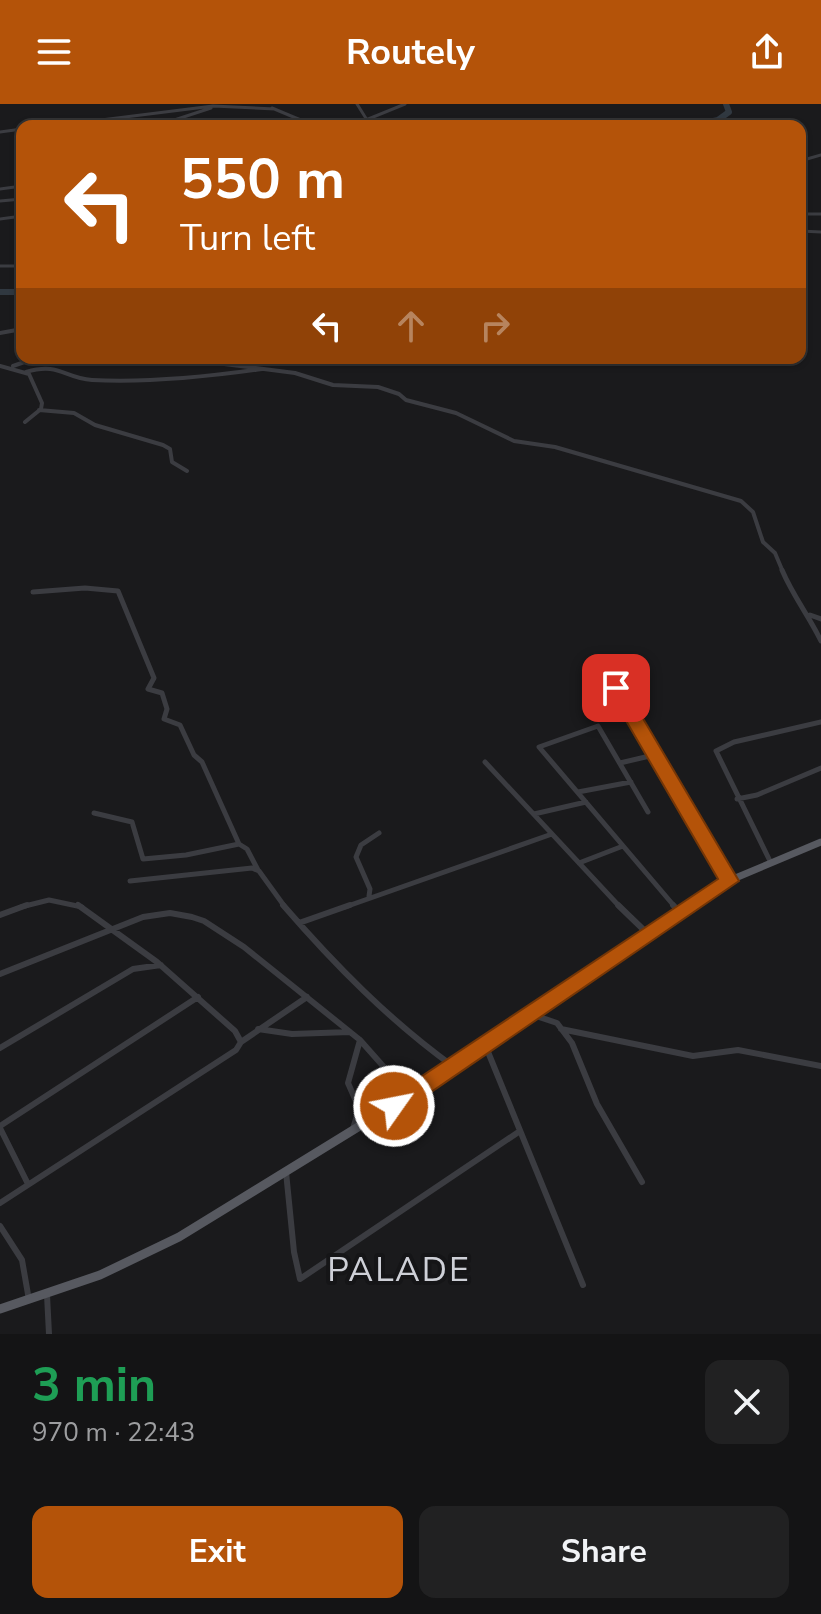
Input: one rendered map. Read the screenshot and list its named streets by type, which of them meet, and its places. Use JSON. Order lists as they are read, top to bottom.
{
  "districts": ["PALADE"],
  "page": {
    "header": "Routely",
    "turn": ["550 m", "Turn left"],
    "heading": ["3 min", "970 m · 22:43"],
    "buttons": ["Exit", "Share"]
  }
}
